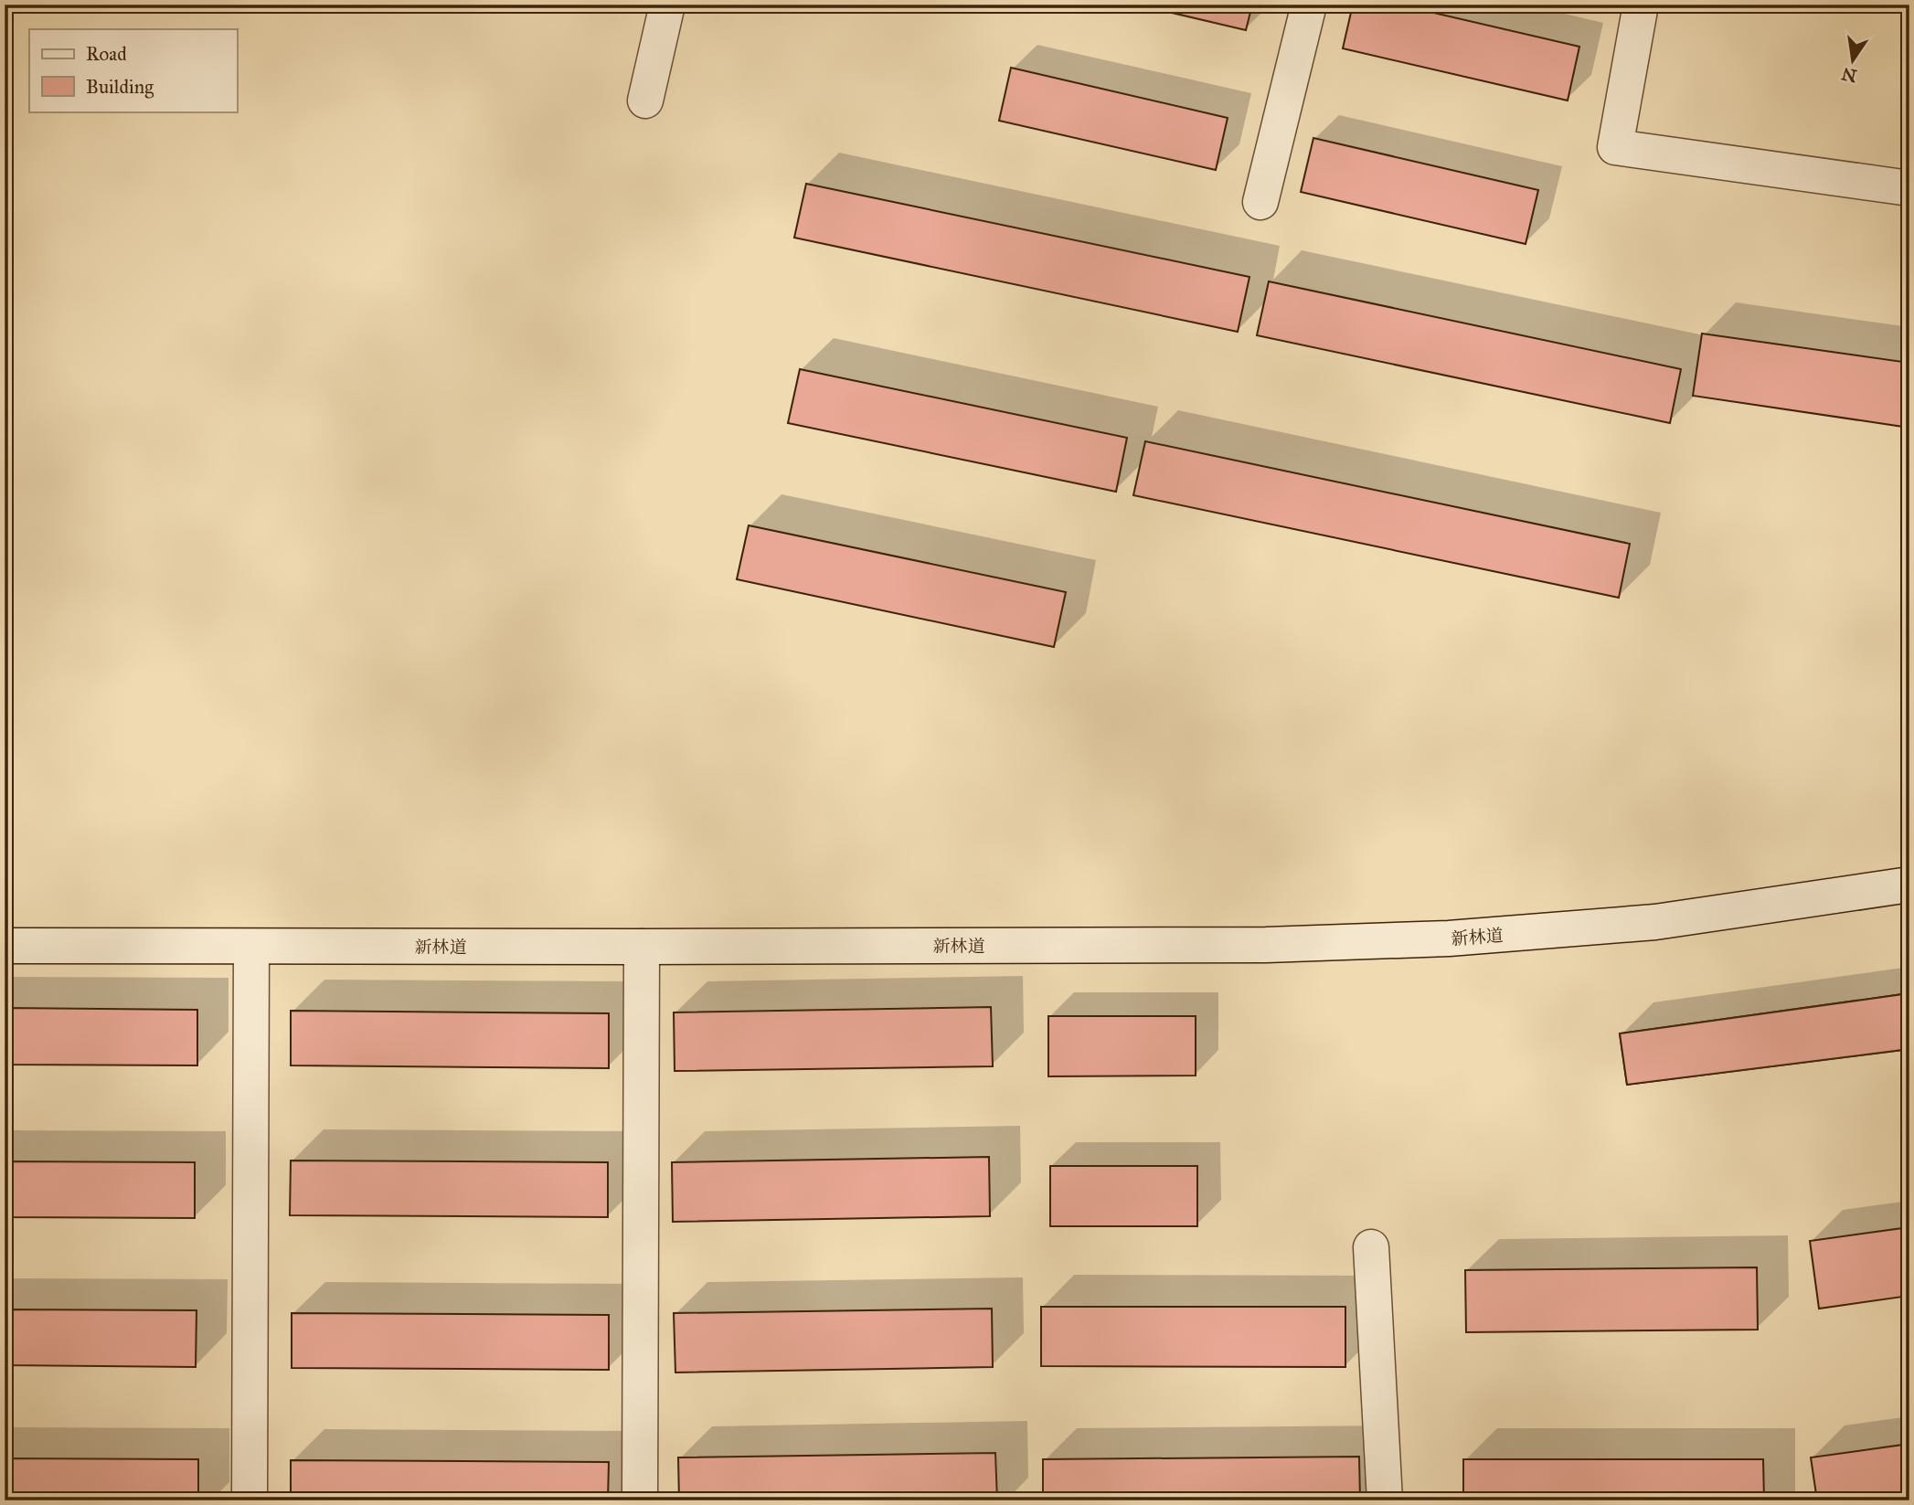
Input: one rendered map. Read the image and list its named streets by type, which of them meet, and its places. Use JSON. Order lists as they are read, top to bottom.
{
  "streets": {
    "street": ["新林道"]
  },
  "legend": ["Road", "Building"],
  "north": "bottom"
}
